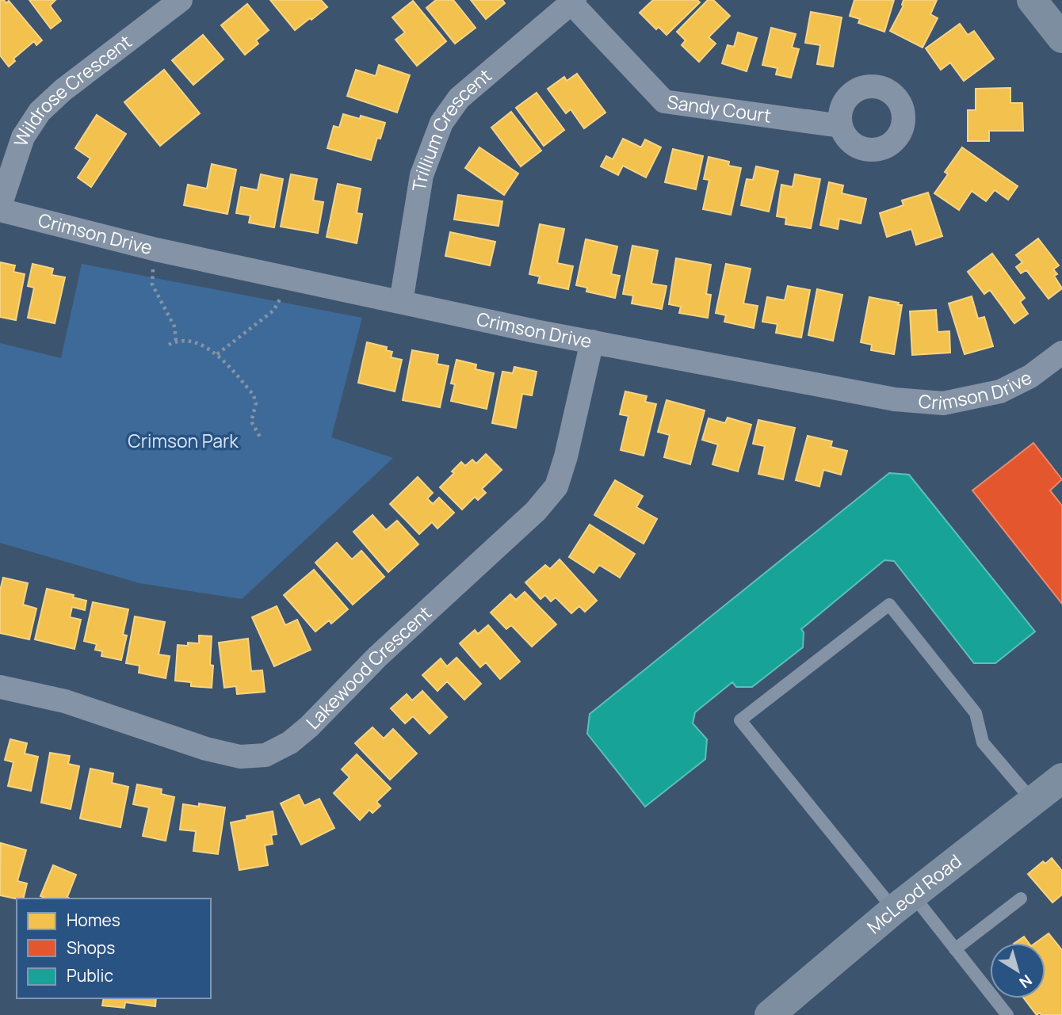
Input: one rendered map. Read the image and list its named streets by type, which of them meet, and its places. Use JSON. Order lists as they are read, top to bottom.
{
  "streets": {
    "main road": ["McLeod Road"],
    "street": [
      "Wildrose Crescent",
      "Sandy Court",
      "Trillium Crescent",
      "Crimson Drive",
      "Lakewood Crescent"
    ]
  },
  "crossings": [
    ["Sandy Court", "Trillium Crescent"],
    ["Trillium Crescent", "Crimson Drive"],
    ["Crimson Drive", "Lakewood Crescent"]
  ],
  "parks": ["Crimson Park"],
  "legend": ["Homes", "Shops", "Public"],
  "north": "bottom right"
}
